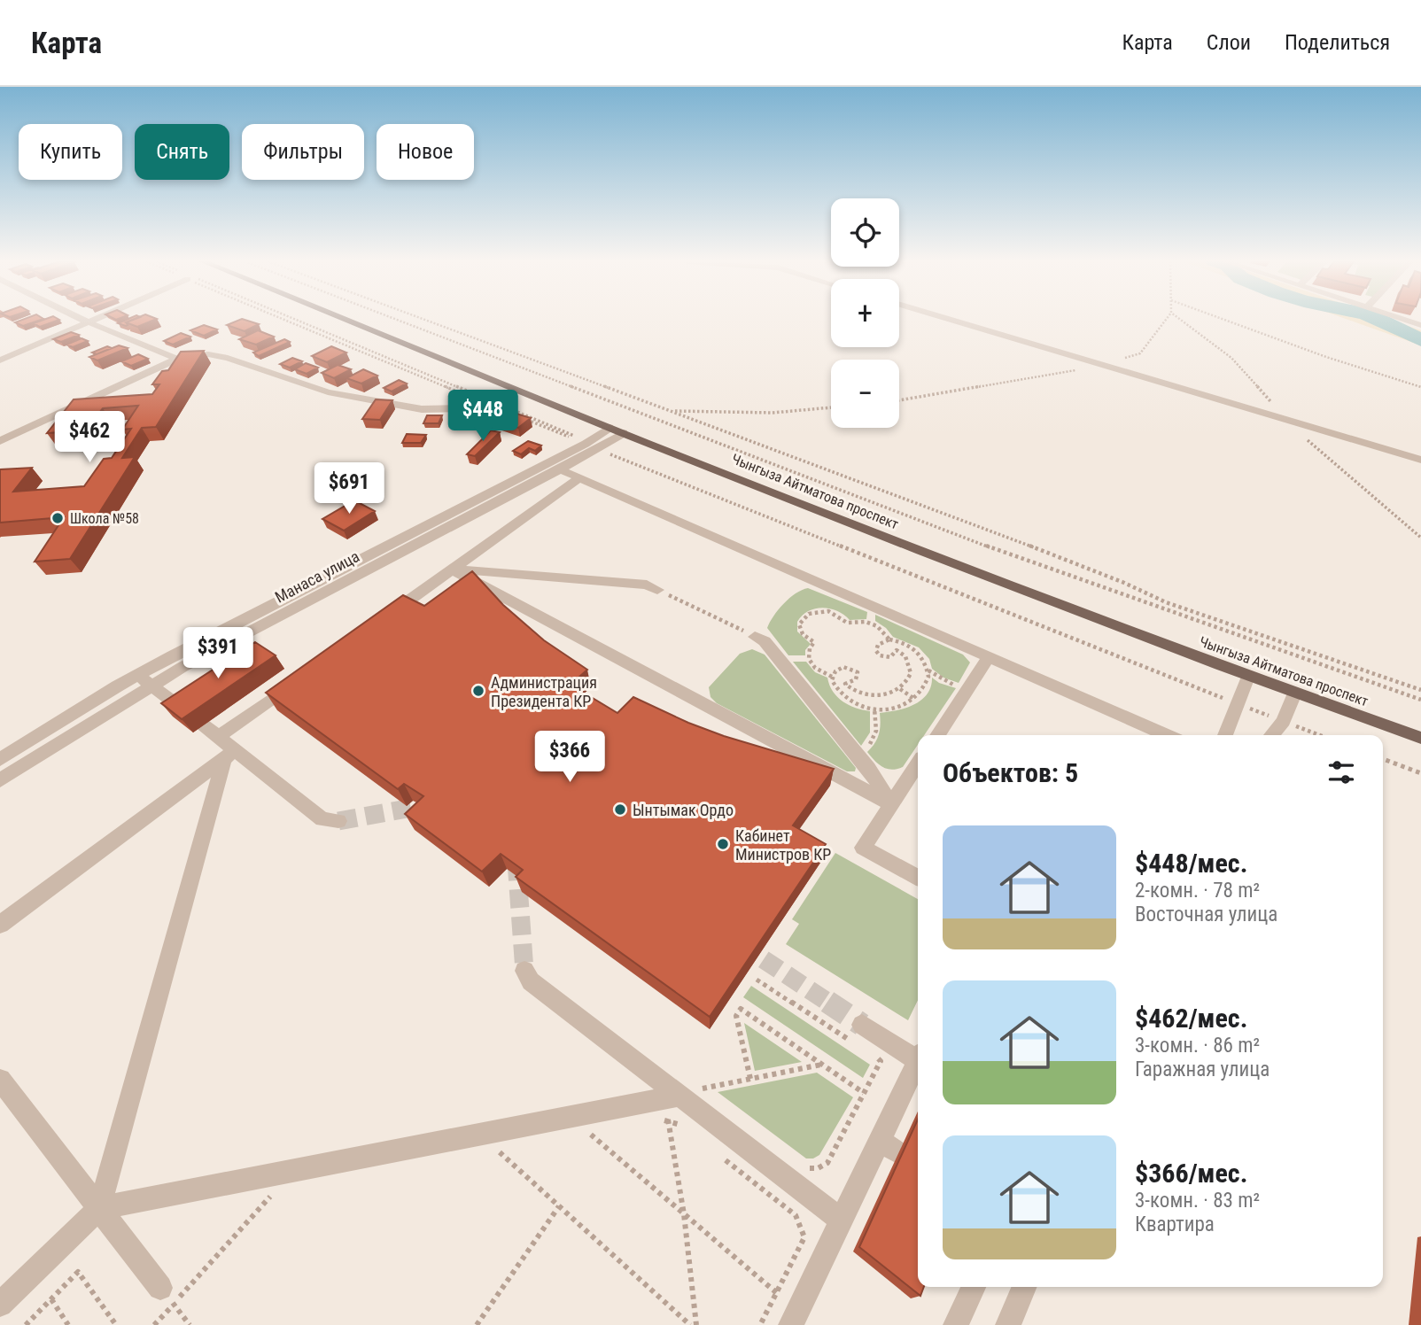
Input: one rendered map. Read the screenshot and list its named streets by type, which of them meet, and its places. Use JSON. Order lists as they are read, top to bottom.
{
  "streets": {
    "main road": ["Чынгыза Айтматова проспект"],
    "street": ["Манаса улица"]
  },
  "crossings": [
    ["Чынгыза Айтматова проспект", "Манаса улица"]
  ],
  "places": [
    "Школа №58",
    "Администрация Президента КР",
    "Ынтымак Ордо",
    "Кабинет Министров КР"
  ],
  "page": {
    "header": "Карта",
    "nav": ["Карта", "Слои", "Поделиться"],
    "chip": [
      "Купить",
      "Снять",
      "Фильтры",
      "Новое"
    ],
    "map_buttons": ["+", "−"],
    "price": [
      "$448",
      "$462",
      "$691",
      "$391",
      "$366"
    ],
    "heading": "Объектов: 5",
    "list": [
      {
        "name": "$448/мес.",
        "note": "2-комн. · 78 m² · Восточная улица"
      },
      {
        "name": "$462/мес.",
        "note": "3-комн. · 86 m² · Гаражная улица"
      },
      {
        "name": "$366/мес.",
        "note": "3-комн. · 83 m² · Квартира"
      }
    ]
  }
}
